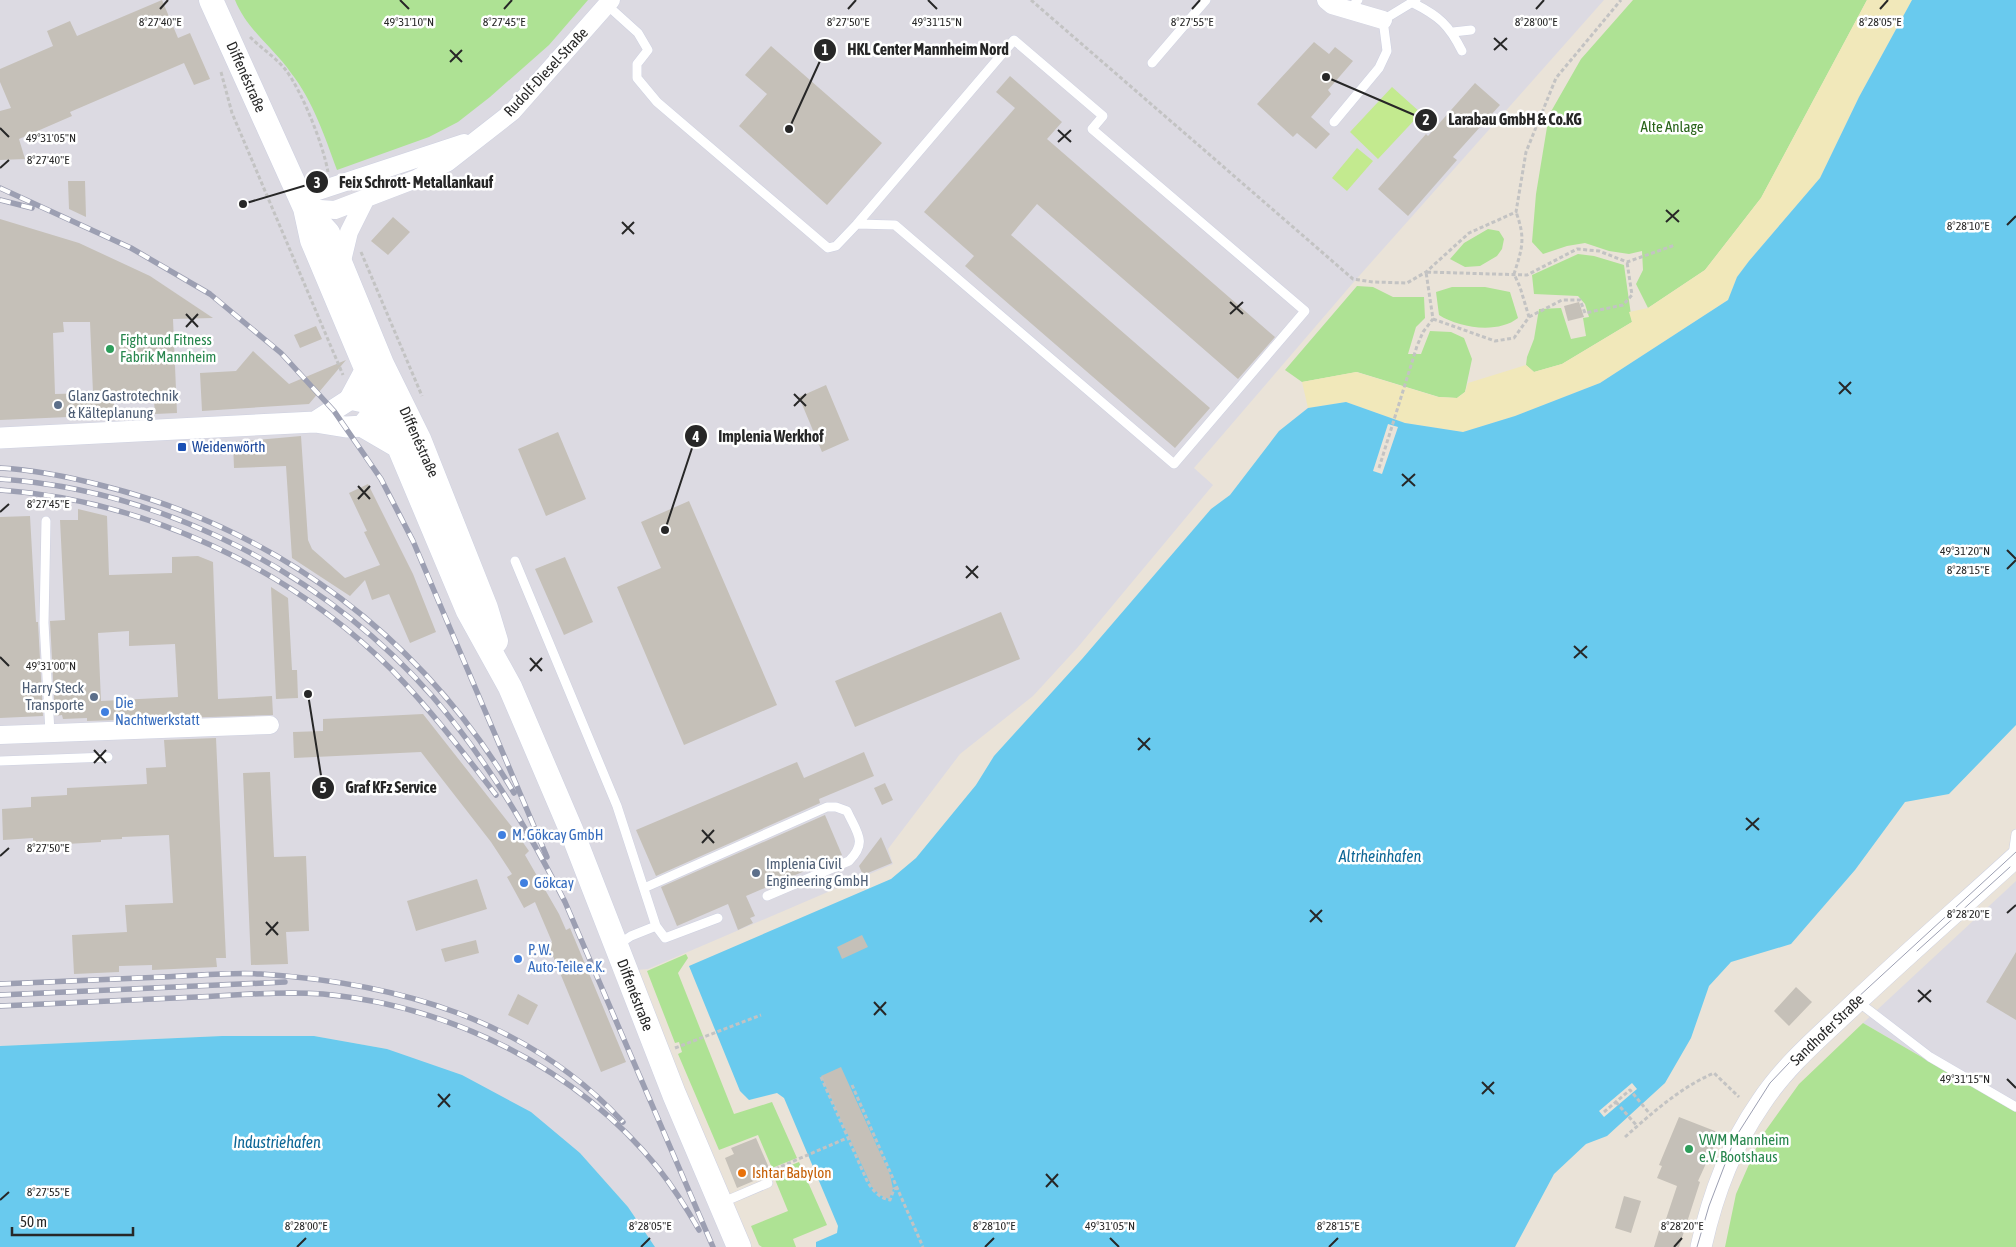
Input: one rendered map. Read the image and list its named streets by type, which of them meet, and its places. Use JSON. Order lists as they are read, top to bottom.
{
  "streets": {
    "main road": ["Diffenéstraße"],
    "street": ["Rudolf-Diesel-Straße", "Sandhofer Straße"]
  },
  "crossings": [
    ["Rudolf-Diesel-Straße", "Diffenéstraße"]
  ],
  "water": ["Altrheinhafen", "Industriehafen"],
  "parks": ["Alte Anlage"],
  "places": {
    "other": [
      "Larabau GmbH & Co.KG",
      "HKL Center Mannheim Nord",
      "Feix Schrott- Metallankauf",
      "Fight und Fitness Fabrik Mannheim",
      "Glanz Gastrotechnik & Kälteplanung",
      "Implenia Werkhof",
      "Graf KFz Service",
      "Harry Steck Transporte",
      "Die Nachtwerkstatt",
      "M. Gökcay GmbH",
      "Implenia Civil Engineering GmbH",
      "Gökcay",
      "P. W. Auto-Teile e.K.",
      "VWM Mannheim e.V. Bootshaus",
      "Ishtar Babylon"
    ],
    "transit": ["Weidenwörth"]
  },
  "scale_bar": "50 m",
  "coordinates": [
    "8°27'40\"E",
    "49°31'10\"N",
    "8°27'45\"E",
    "8°27'50\"E",
    "49°31'15\"N",
    "8°27'55\"E",
    "8°28'00\"E",
    "8°28'05\"E",
    "49°31'05\"N",
    "8°28'10\"E",
    "49°31'20\"N",
    "8°28'15\"E",
    "49°31'00\"N",
    "8°28'20\"E"
  ]
}
